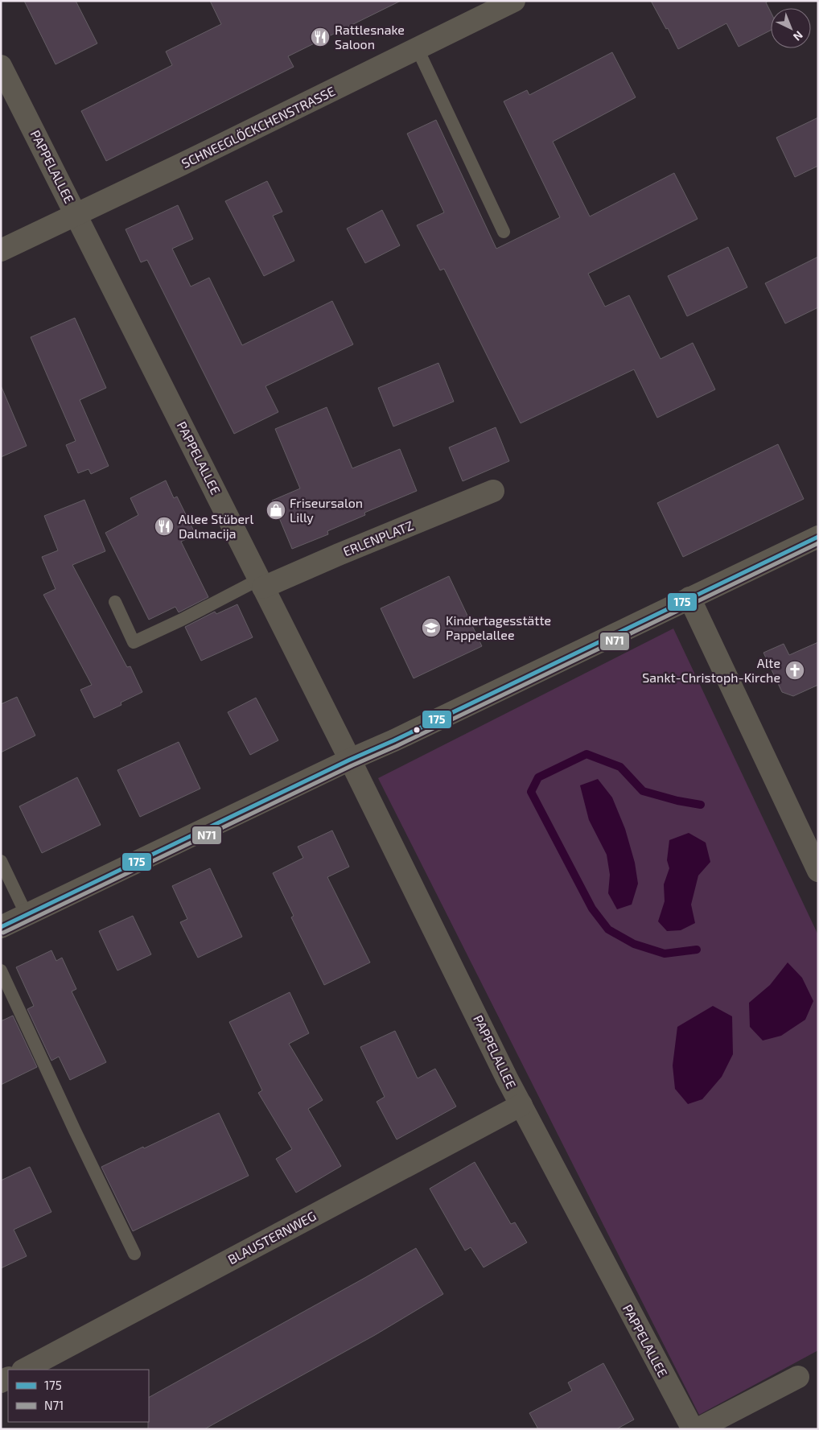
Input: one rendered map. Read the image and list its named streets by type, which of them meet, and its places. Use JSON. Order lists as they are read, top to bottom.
{
  "streets": {
    "street": [
      "SCHNEEGLÖCKCHENSTRASSE",
      "PAPPELALLEE",
      "ERLENPLATZ",
      "BLAUSTERNWEG"
    ]
  },
  "crossings": [
    ["SCHNEEGLÖCKCHENSTRASSE", "PAPPELALLEE"],
    ["PAPPELALLEE", "ERLENPLATZ"],
    ["PAPPELALLEE", "BLAUSTERNWEG"]
  ],
  "places": {
    "restaurant": ["Rattlesnake Saloon", "Allee Stüberl Dalmacija"],
    "shop": ["Friseursalon Lilly"],
    "school or university": ["Kindertagesstätte Pappelallee"],
    "church": ["Alte Sankt-Christoph-Kirche"]
  },
  "lines": ["transit line 175", "transit line N71"],
  "legend": ["175", "N71"],
  "north": "bottom right"
}
